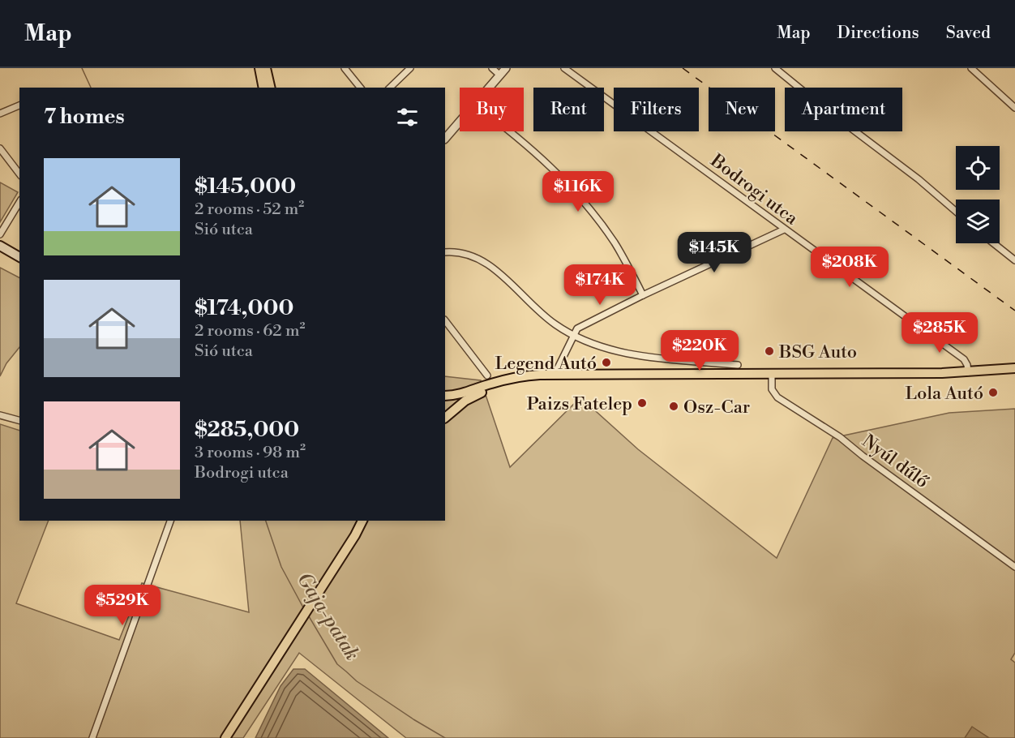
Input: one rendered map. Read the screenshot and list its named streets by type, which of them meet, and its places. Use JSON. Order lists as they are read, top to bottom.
{
  "streets": {
    "street": ["Bodrogi utca", "Nyúl dűlő"]
  },
  "water": ["Gaja-patak"],
  "places": [
    "BSG Auto",
    "Legend Autó",
    "Lola Autó",
    "Paizs Fatelep",
    "Osz-Car"
  ],
  "page": {
    "header": "Map",
    "nav": ["Map", "Directions", "Saved"],
    "chip": [
      "Buy",
      "Rent",
      "Filters",
      "New",
      "Apartment"
    ],
    "heading": "7 homes",
    "list": [
      {
        "name": "$145,000",
        "note": "2 rooms · 52 m² · Sió utca"
      },
      {
        "name": "$174,000",
        "note": "2 rooms · 62 m² · Sió utca"
      },
      {
        "name": "$285,000",
        "note": "3 rooms · 98 m² · Bodrogi utca"
      }
    ],
    "price": [
      "$116K",
      "$145K",
      "$208K",
      "$174K",
      "$285K",
      "$220K",
      "$529K"
    ]
  }
}
